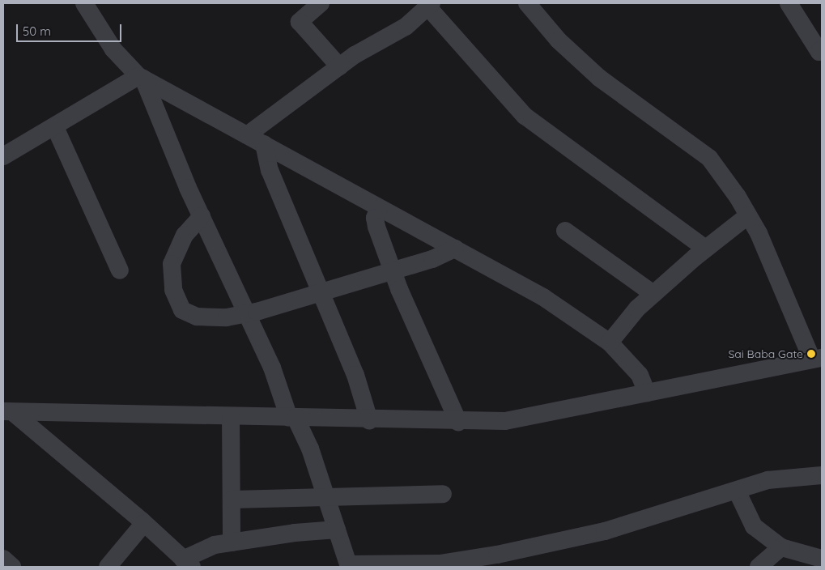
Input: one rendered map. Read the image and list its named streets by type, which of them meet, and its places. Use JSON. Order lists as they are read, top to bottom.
{
  "places": ["Sai Baba Gate"],
  "scale_bar": "50 m"
}
